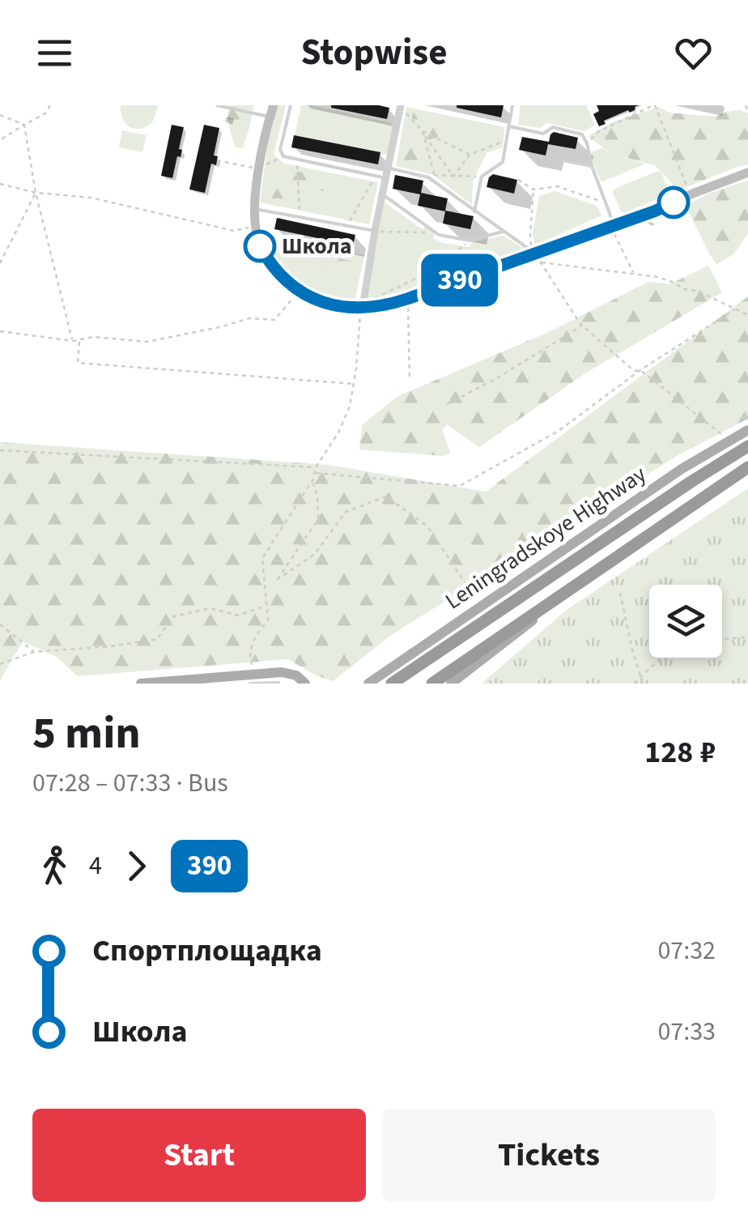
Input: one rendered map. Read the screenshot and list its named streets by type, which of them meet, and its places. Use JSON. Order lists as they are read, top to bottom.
{
  "streets": {
    "highway": ["Leningradskoye Highway"]
  },
  "places": ["Школа"],
  "lines": ["bus line 390"],
  "page": {
    "header": "Stopwise",
    "on_map": "390",
    "heading": ["5 min", "07:28 – 07:33 · Bus", "128 ₽"],
    "legs": ["4", "390"],
    "list": [
      {
        "name": "Спортплощадка",
        "value": "07:32"
      },
      {
        "name": "Школа",
        "value": "07:33"
      }
    ],
    "buttons": ["Start", "Tickets"]
  }
}
